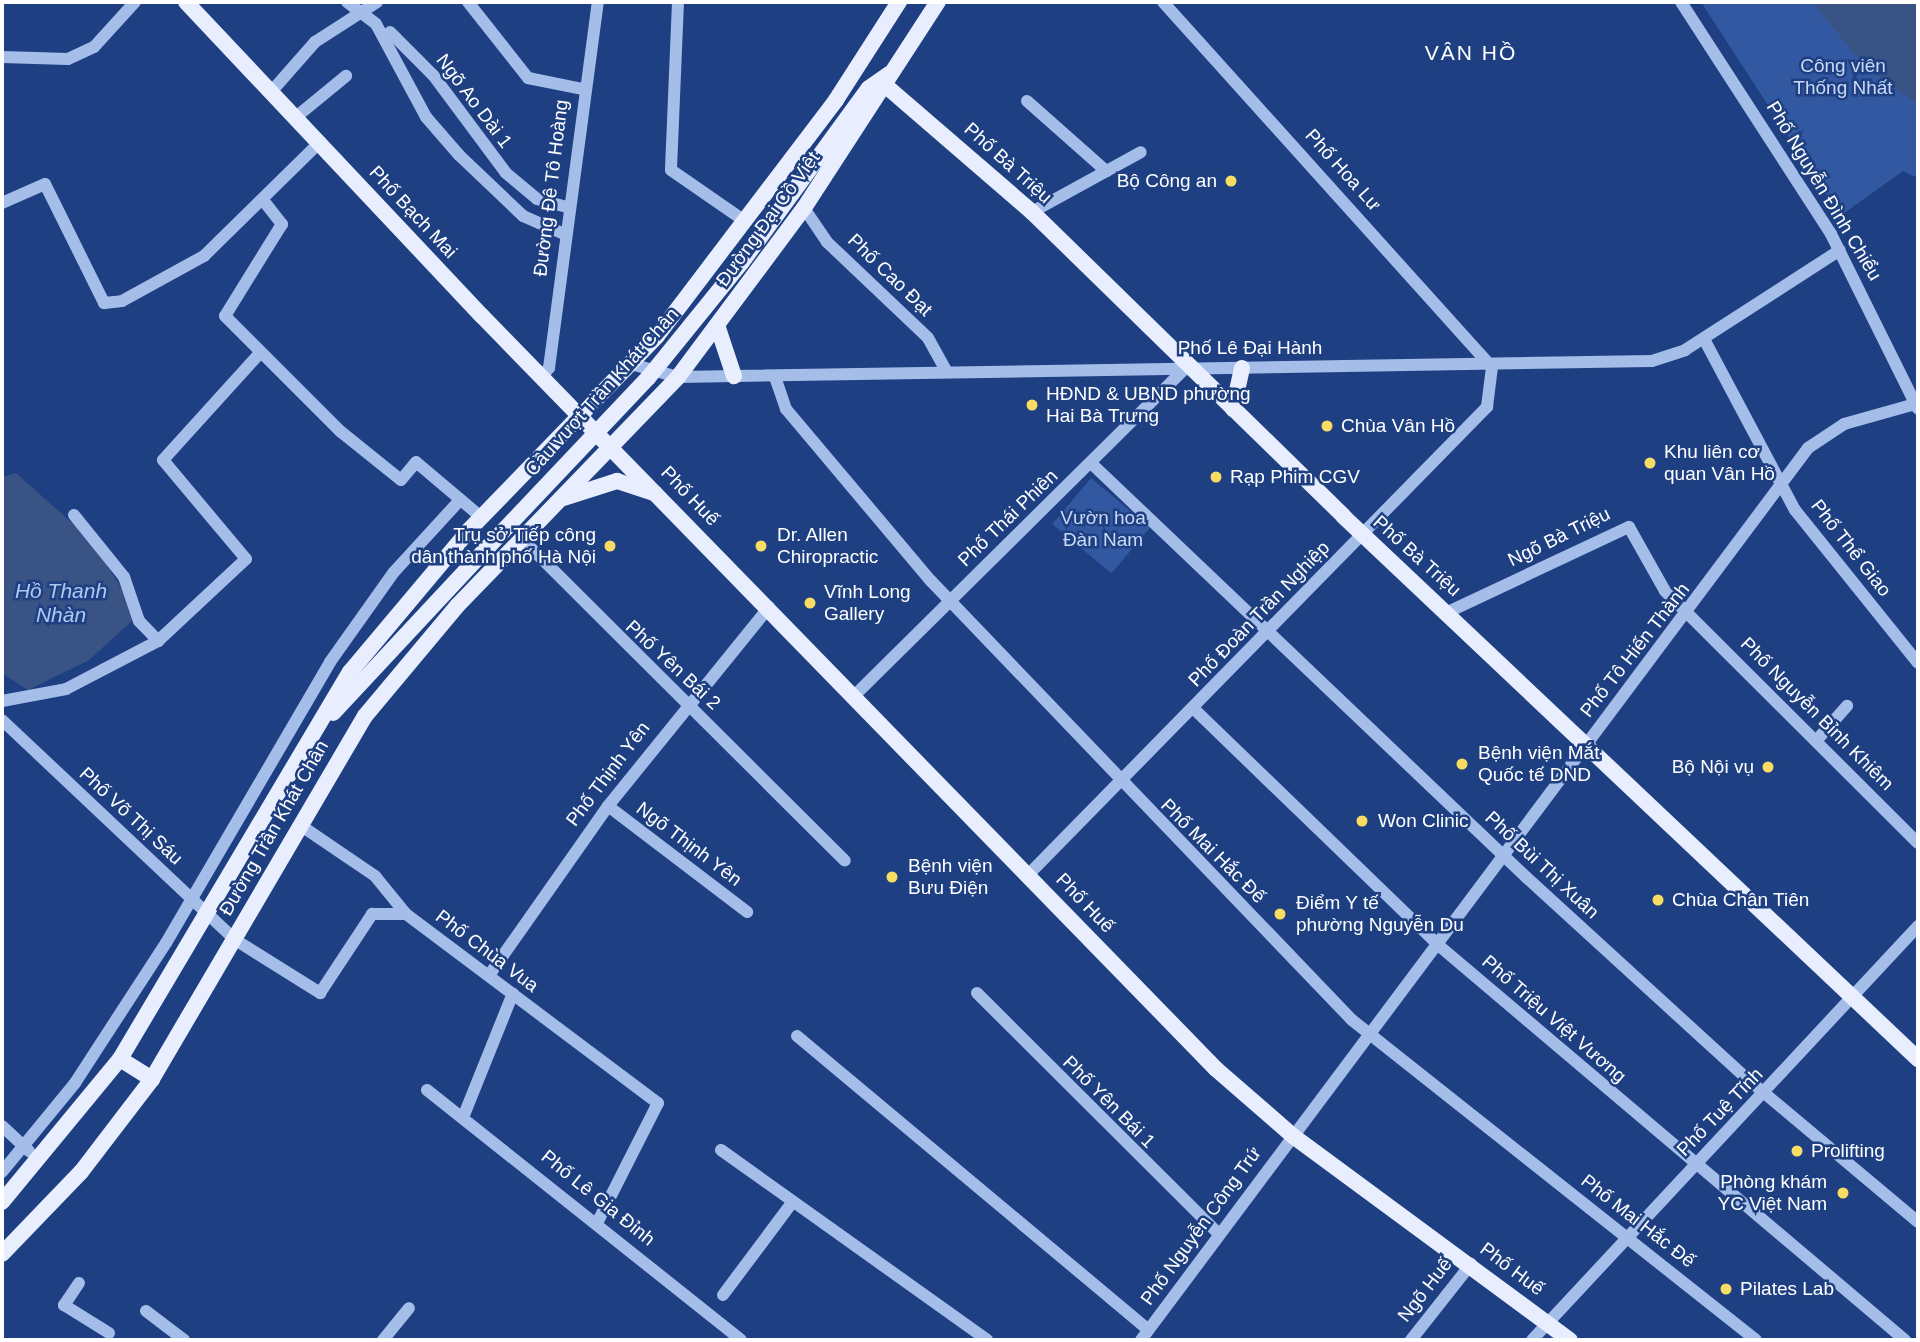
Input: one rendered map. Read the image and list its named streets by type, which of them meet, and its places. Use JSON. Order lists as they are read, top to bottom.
{
  "streets": {
    "main road": [
      "Phố Bà Triệu",
      "Phố Bạch Mai",
      "Đường Đại Cồ Việt",
      "Cầu vượt Trần Khát Chân",
      "Phố Huế",
      "Đường Trần Khát Chân"
    ],
    "street": [
      "Ngõ Ao Dài 1",
      "Phố Hoa Lư",
      "Đường Đê Tô Hoàng",
      "Phố Nguyễn Đình Chiểu",
      "Phố Cao Đạt",
      "Phố Lê Đại Hành",
      "Phố Thái Phiên",
      "Ngõ Bà Triệu",
      "Phố Thể Giao",
      "Phố Đoàn Trần Nghiệp",
      "Phố Tô Hiến Thành",
      "Phố Yên Bái 2",
      "Phố Nguyễn Bỉnh Khiêm",
      "Phố Thịnh Yên",
      "Phố Võ Thị Sáu",
      "Ngõ Thịnh Yên",
      "Phố Mai Hắc Đế",
      "Phố Bùi Thị Xuân",
      "Phố Chùa Vua",
      "Phố Triệu Việt Vương",
      "Phố Yên Bái 1",
      "Phố Tuệ Tĩnh",
      "Phố Lê Gia Đỉnh",
      "Phố Nguyễn Công Trứ",
      "Ngõ Huế"
    ]
  },
  "crossings": [
    ["Ngõ Ao Dài 1", "Đường Đê Tô Hoàng"],
    ["Phố Bà Triệu", "Đường Đại Cồ Việt"],
    ["Phố Bà Triệu", "Phố Lê Đại Hành"],
    ["Phố Bà Triệu", "Phố Thái Phiên"],
    ["Phố Bà Triệu", "Ngõ Bà Triệu"],
    ["Phố Bà Triệu", "Phố Đoàn Trần Nghiệp"],
    ["Phố Bà Triệu", "Phố Tô Hiến Thành"],
    ["Phố Bà Triệu", "Phố Tuệ Tĩnh"],
    ["Phố Hoa Lư", "Phố Lê Đại Hành"],
    ["Phố Hoa Lư", "Phố Đoàn Trần Nghiệp"],
    ["Đường Đê Tô Hoàng", "Phố Bạch Mai"],
    ["Phố Nguyễn Đình Chiểu", "Phố Lê Đại Hành"],
    ["Phố Nguyễn Đình Chiểu", "Phố Tô Hiến Thành"],
    ["Phố Bạch Mai", "Đường Đại Cồ Việt"],
    ["Phố Bạch Mai", "Phố Huế"],
    ["Phố Bạch Mai", "Đường Trần Khát Chân"],
    ["Đường Đại Cồ Việt", "Phố Cao Đạt"],
    ["Đường Đại Cồ Việt", "Phố Lê Đại Hành"],
    ["Đường Đại Cồ Việt", "Cầu vượt Trần Khát Chân"],
    ["Đường Đại Cồ Việt", "Phố Huế"],
    ["Đường Đại Cồ Việt", "Đường Trần Khát Chân"],
    ["Phố Cao Đạt", "Phố Lê Đại Hành"],
    ["Phố Lê Đại Hành", "Phố Thái Phiên"],
    ["Phố Lê Đại Hành", "Phố Thể Giao"],
    ["Phố Lê Đại Hành", "Phố Đoàn Trần Nghiệp"],
    ["Phố Lê Đại Hành", "Phố Mai Hắc Đế"],
    ["Cầu vượt Trần Khát Chân", "Đường Trần Khát Chân"],
    ["Phố Huế", "Phố Thái Phiên"],
    ["Phố Huế", "Phố Đoàn Trần Nghiệp"],
    ["Phố Huế", "Phố Tô Hiến Thành"],
    ["Phố Huế", "Phố Thịnh Yên"],
    ["Phố Huế", "Đường Trần Khát Chân"],
    ["Phố Huế", "Phố Tuệ Tĩnh"],
    ["Phố Huế", "Phố Nguyễn Công Trứ"],
    ["Phố Huế", "Ngõ Huế"],
    ["Phố Thái Phiên", "Phố Mai Hắc Đế"],
    ["Phố Thái Phiên", "Phố Bùi Thị Xuân"],
    ["Ngõ Bà Triệu", "Phố Tô Hiến Thành"],
    ["Ngõ Bà Triệu", "Phố Nguyễn Bỉnh Khiêm"],
    ["Phố Thể Giao", "Phố Tô Hiến Thành"],
    ["Phố Đoàn Trần Nghiệp", "Phố Mai Hắc Đế"],
    ["Phố Đoàn Trần Nghiệp", "Phố Bùi Thị Xuân"],
    ["Phố Đoàn Trần Nghiệp", "Phố Triệu Việt Vương"],
    ["Phố Tô Hiến Thành", "Phố Nguyễn Bỉnh Khiêm"],
    ["Phố Tô Hiến Thành", "Phố Mai Hắc Đế"],
    ["Phố Tô Hiến Thành", "Phố Bùi Thị Xuân"],
    ["Phố Tô Hiến Thành", "Phố Triệu Việt Vương"],
    ["Phố Tô Hiến Thành", "Phố Nguyễn Công Trứ"],
    ["Phố Yên Bái 2", "Phố Thịnh Yên"],
    ["Phố Yên Bái 2", "Đường Trần Khát Chân"],
    ["Phố Thịnh Yên", "Ngõ Thịnh Yên"],
    ["Phố Thịnh Yên", "Phố Chùa Vua"],
    ["Phố Võ Thị Sáu", "Đường Trần Khát Chân"],
    ["Phố Võ Thị Sáu", "Phố Chùa Vua"],
    ["Đường Trần Khát Chân", "Phố Chùa Vua"],
    ["Phố Mai Hắc Đế", "Phố Tuệ Tĩnh"],
    ["Phố Bùi Thị Xuân", "Phố Tuệ Tĩnh"],
    ["Phố Chùa Vua", "Phố Lê Gia Đỉnh"],
    ["Phố Triệu Việt Vương", "Phố Tuệ Tĩnh"],
    ["Phố Yên Bái 1", "Phố Nguyễn Công Trứ"]
  ],
  "districts": ["VÂN HỒ"],
  "water": ["Hồ Thanh Nhàn"],
  "parks": ["Công viên Thống Nhất", "Vườn hoa Đàn Nam"],
  "places": [
    "Bộ Công an",
    "HĐND & UBND phường Hai Bà Trưng",
    "Chùa Vân Hồ",
    "Khu liên cơ quan Vân Hồ",
    "Rạp Phim CGV",
    "Trụ sở Tiếp công dân thành phố Hà Nội",
    "Dr. Allen Chiropractic",
    "Vĩnh Long Gallery",
    "Bệnh viện Mắt Quốc tế DND",
    "Bộ Nội vụ",
    "Won Clinic",
    "Bệnh viện Bưu Điện",
    "Chùa Chân Tiên",
    "Điểm Y tế phường Nguyễn Du",
    "Prolifting",
    "Phòng khám YC Việt Nam",
    "Pilates Lab"
  ]
}
